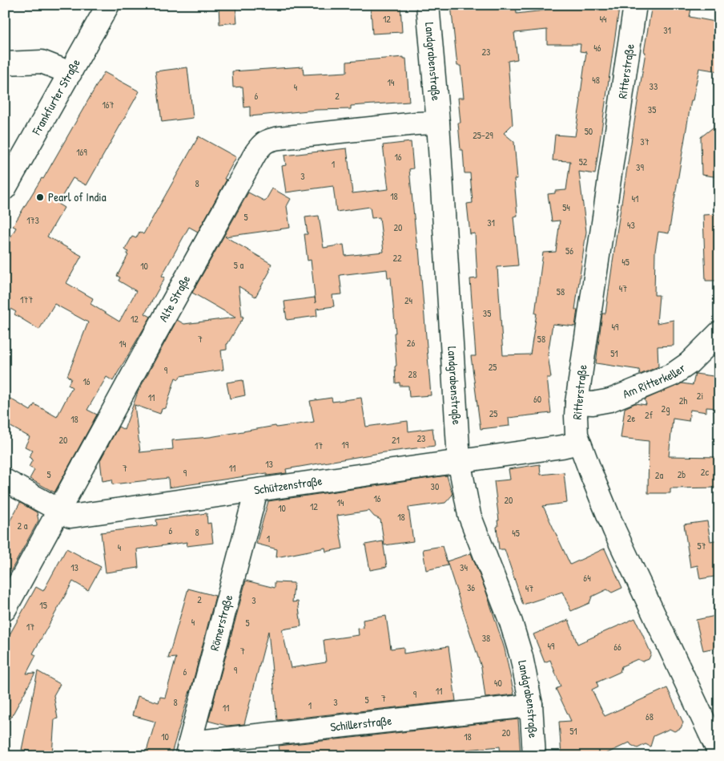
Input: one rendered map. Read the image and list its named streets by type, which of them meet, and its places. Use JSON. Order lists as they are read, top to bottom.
{
  "streets": {
    "street": [
      "Landgrabenstraße",
      "Ritterstraße",
      "Frankfurter Straße",
      "Alte Straße",
      "Am Ritterkeller",
      "Schützenstraße",
      "Römerstraße",
      "Schillerstraße"
    ]
  },
  "crossings": [
    ["Landgrabenstraße", "Alte Straße"],
    ["Landgrabenstraße", "Schützenstraße"],
    ["Landgrabenstraße", "Schillerstraße"],
    ["Ritterstraße", "Am Ritterkeller"],
    ["Ritterstraße", "Schützenstraße"],
    ["Alte Straße", "Schützenstraße"],
    ["Schützenstraße", "Römerstraße"],
    ["Römerstraße", "Schillerstraße"]
  ],
  "places": ["Pearl of India"],
  "house_numbers": [
    "12",
    "44",
    "31",
    "46",
    "23",
    "48",
    "14",
    "33",
    "4",
    "6",
    "2",
    "167",
    "35",
    "50",
    "25-29",
    "37",
    "169",
    "16",
    "52",
    "1",
    "39",
    "3",
    "8",
    "18",
    "41",
    "54",
    "5",
    "173",
    "31",
    "43",
    "20",
    "56",
    "22",
    "45",
    "5 a",
    "10",
    "47",
    "58",
    "177",
    "24",
    "35",
    "12",
    "49",
    "7",
    "58",
    "26",
    "14",
    "51",
    "25",
    "9",
    "28",
    "16",
    "2i",
    "11",
    "60",
    "2h",
    "2g",
    "25",
    "2f",
    "2e",
    "18",
    "23",
    "20",
    "21",
    "19",
    "17",
    "13",
    "7",
    "11",
    "2c",
    "9",
    "5",
    "2b",
    "2a",
    "30",
    "16",
    "20",
    "14",
    "12",
    "10",
    "18",
    "2 a",
    "6",
    "8",
    "45",
    "1",
    "57",
    "4",
    "13",
    "34",
    "64",
    "36",
    "47",
    "2",
    "3",
    "15",
    "4",
    "5",
    "17",
    "38",
    "49",
    "66",
    "7",
    "9",
    "6",
    "40",
    "11",
    "9",
    "7",
    "5",
    "8",
    "3",
    "1",
    "11",
    "68",
    "51",
    "20",
    "10",
    "18"
  ]
}
